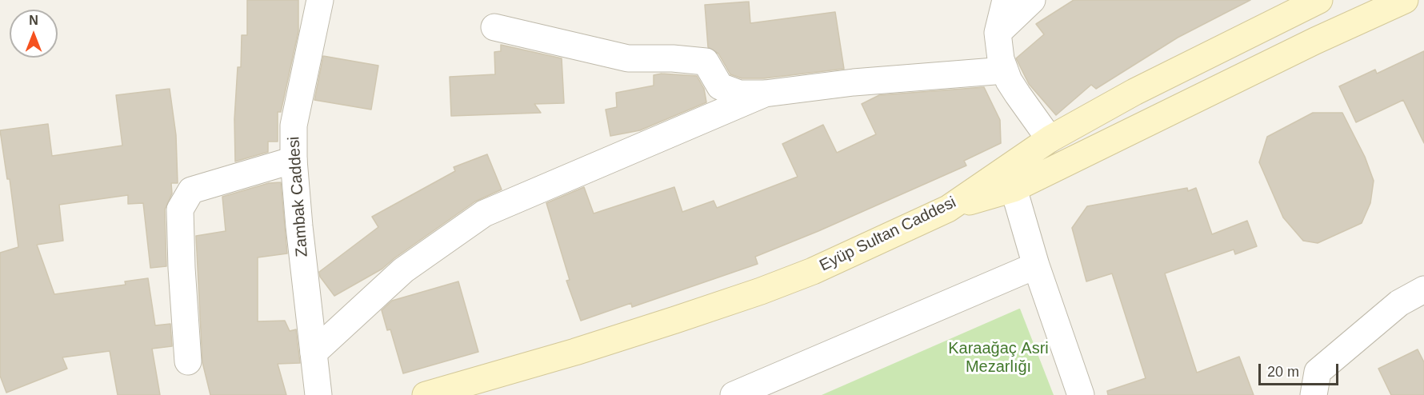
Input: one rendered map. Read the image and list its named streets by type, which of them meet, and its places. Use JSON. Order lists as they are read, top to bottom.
{
  "streets": {
    "main road": ["Eyüp Sultan Caddesi"],
    "street": ["Zambak Caddesi"]
  },
  "parks": ["Karaağaç Asri Mezarlığı"],
  "scale_bar": "20 m",
  "north": "top"
}
